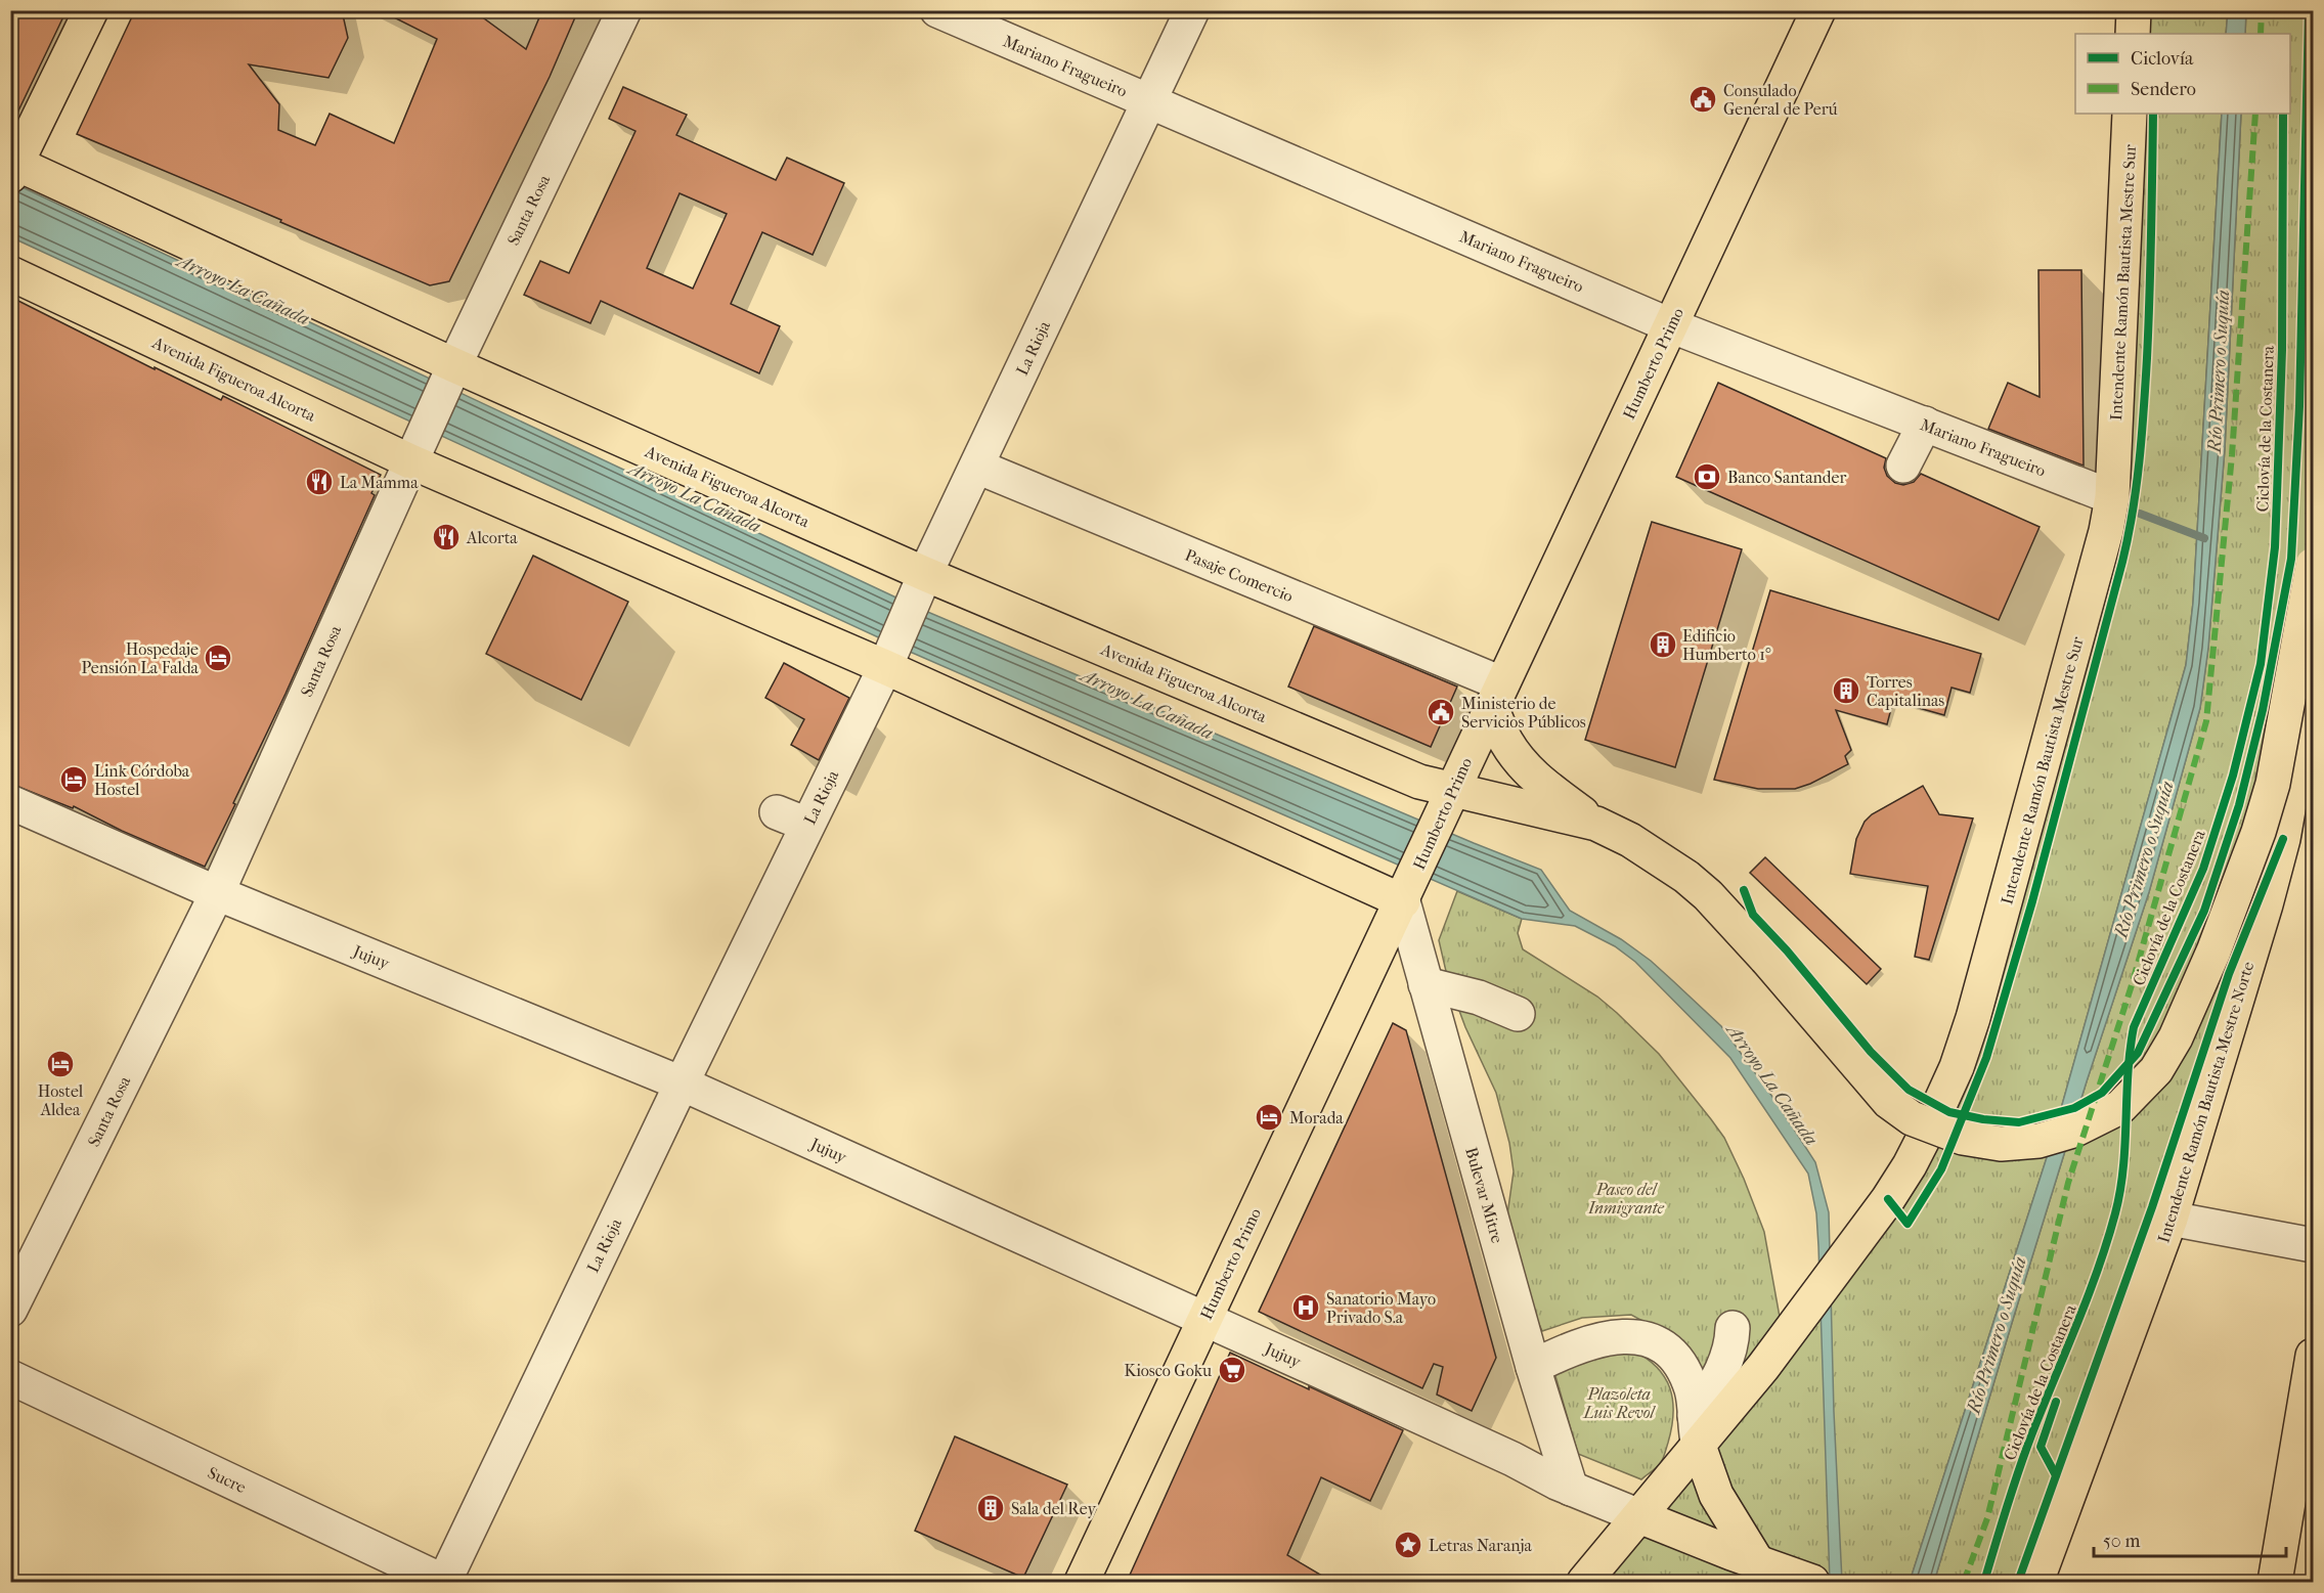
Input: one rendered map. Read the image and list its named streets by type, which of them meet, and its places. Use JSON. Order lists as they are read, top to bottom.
{
  "streets": {
    "main road": [
      "Intendente Ramón Bautista Mestre Sur",
      "Humberto Primo",
      "Avenida Figueroa Alcorta",
      "Intendente Ramón Bautista Mestre Norte"
    ],
    "street": [
      "Mariano Fragueiro",
      "Santa Rosa",
      "La Rioja",
      "Pasaje Comercio",
      "Jujuy",
      "Bulevar Mitre",
      "Sucre"
    ],
    "cycle path": ["Ciclovía de la Costanera"]
  },
  "crossings": [
    ["Mariano Fragueiro", "Intendente Ramón Bautista Mestre Sur"],
    ["Mariano Fragueiro", "La Rioja"],
    ["Mariano Fragueiro", "Humberto Primo"],
    ["Santa Rosa", "Avenida Figueroa Alcorta"],
    ["Santa Rosa", "Jujuy"],
    ["Intendente Ramón Bautista Mestre Sur", "Jujuy"],
    ["Intendente Ramón Bautista Mestre Sur", "Bulevar Mitre"],
    ["La Rioja", "Avenida Figueroa Alcorta"],
    ["La Rioja", "Pasaje Comercio"],
    ["La Rioja", "Jujuy"],
    ["La Rioja", "Sucre"],
    ["Humberto Primo", "Avenida Figueroa Alcorta"],
    ["Humberto Primo", "Pasaje Comercio"],
    ["Humberto Primo", "Jujuy"],
    ["Humberto Primo", "Bulevar Mitre"],
    ["Avenida Figueroa Alcorta", "Bulevar Mitre"],
    ["Jujuy", "Bulevar Mitre"]
  ],
  "water": ["Arroyo La Cañada", "Río Primero o Suquía"],
  "parks": ["Paseo del Inmigrante", "Plazoleta Luis Revol"],
  "places": {
    "public building": ["Consulado General de Perú", "Ministerio de Servicios Públicos"],
    "bank": ["Banco Santander"],
    "restaurant": ["La Mamma", "Alcorta"],
    "building": ["Edificio Humberto 1°", "Torres Capitalinas", "Sala del Rey"],
    "hotel": [
      "Hospedaje Pensión La Falda",
      "Link Córdoba Hostel",
      "Hostel Aldea",
      "Morada"
    ],
    "hospital": ["Sanatorio Mayo Privado S.a"],
    "supermarket": ["Kiosco Goku"],
    "place": ["Letras Naranja"]
  },
  "legend": ["Ciclovía", "Sendero"],
  "scale_bar": "50 m"
}
